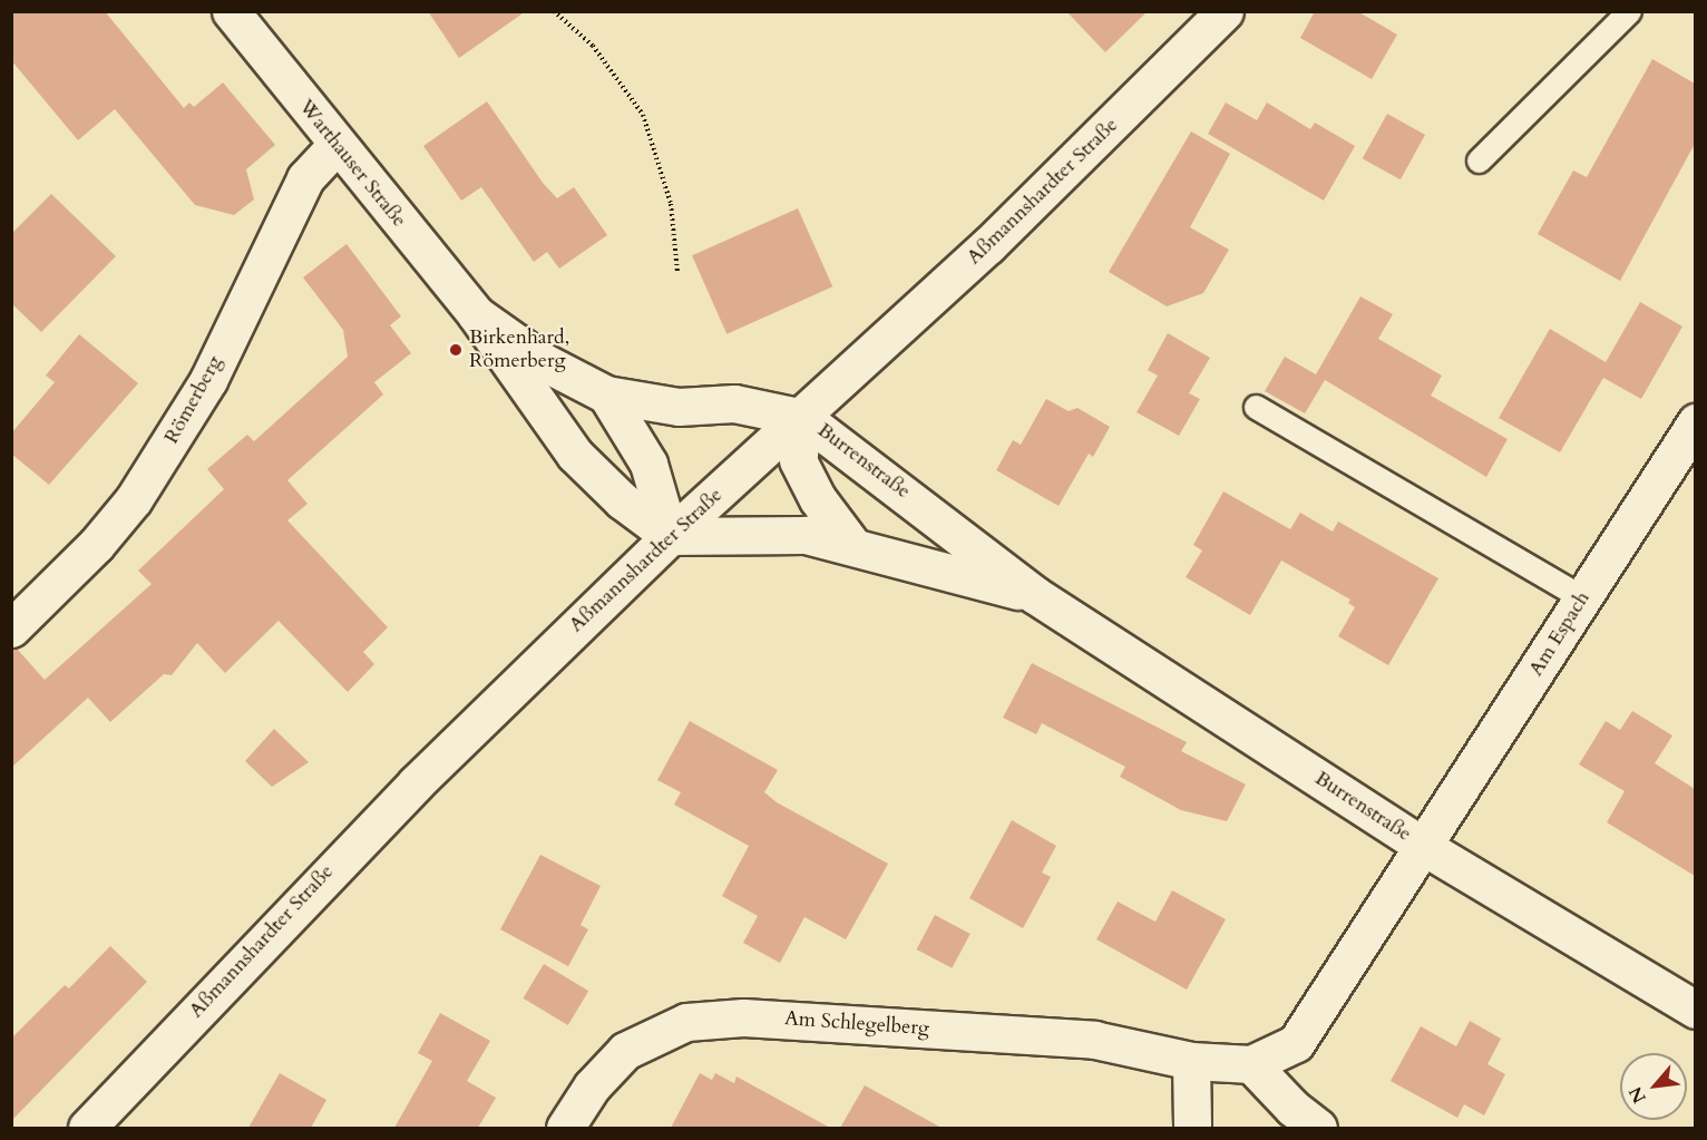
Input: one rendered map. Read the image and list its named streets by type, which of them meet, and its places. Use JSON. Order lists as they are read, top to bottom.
{
  "streets": {
    "street": [
      "Warthauser Straße",
      "Aßmannshardter Straße",
      "Römerberg",
      "Burrenstraße",
      "Am Espach",
      "Am Schlegelberg"
    ]
  },
  "crossings": [
    ["Warthauser Straße", "Aßmannshardter Straße"],
    ["Warthauser Straße", "Römerberg"],
    ["Warthauser Straße", "Burrenstraße"],
    ["Aßmannshardter Straße", "Burrenstraße"],
    ["Burrenstraße", "Am Espach"],
    ["Burrenstraße", "Am Schlegelberg"],
    ["Am Espach", "Am Schlegelberg"]
  ],
  "places": ["Birkenhard, Römerberg"],
  "north": "bottom left"
}
